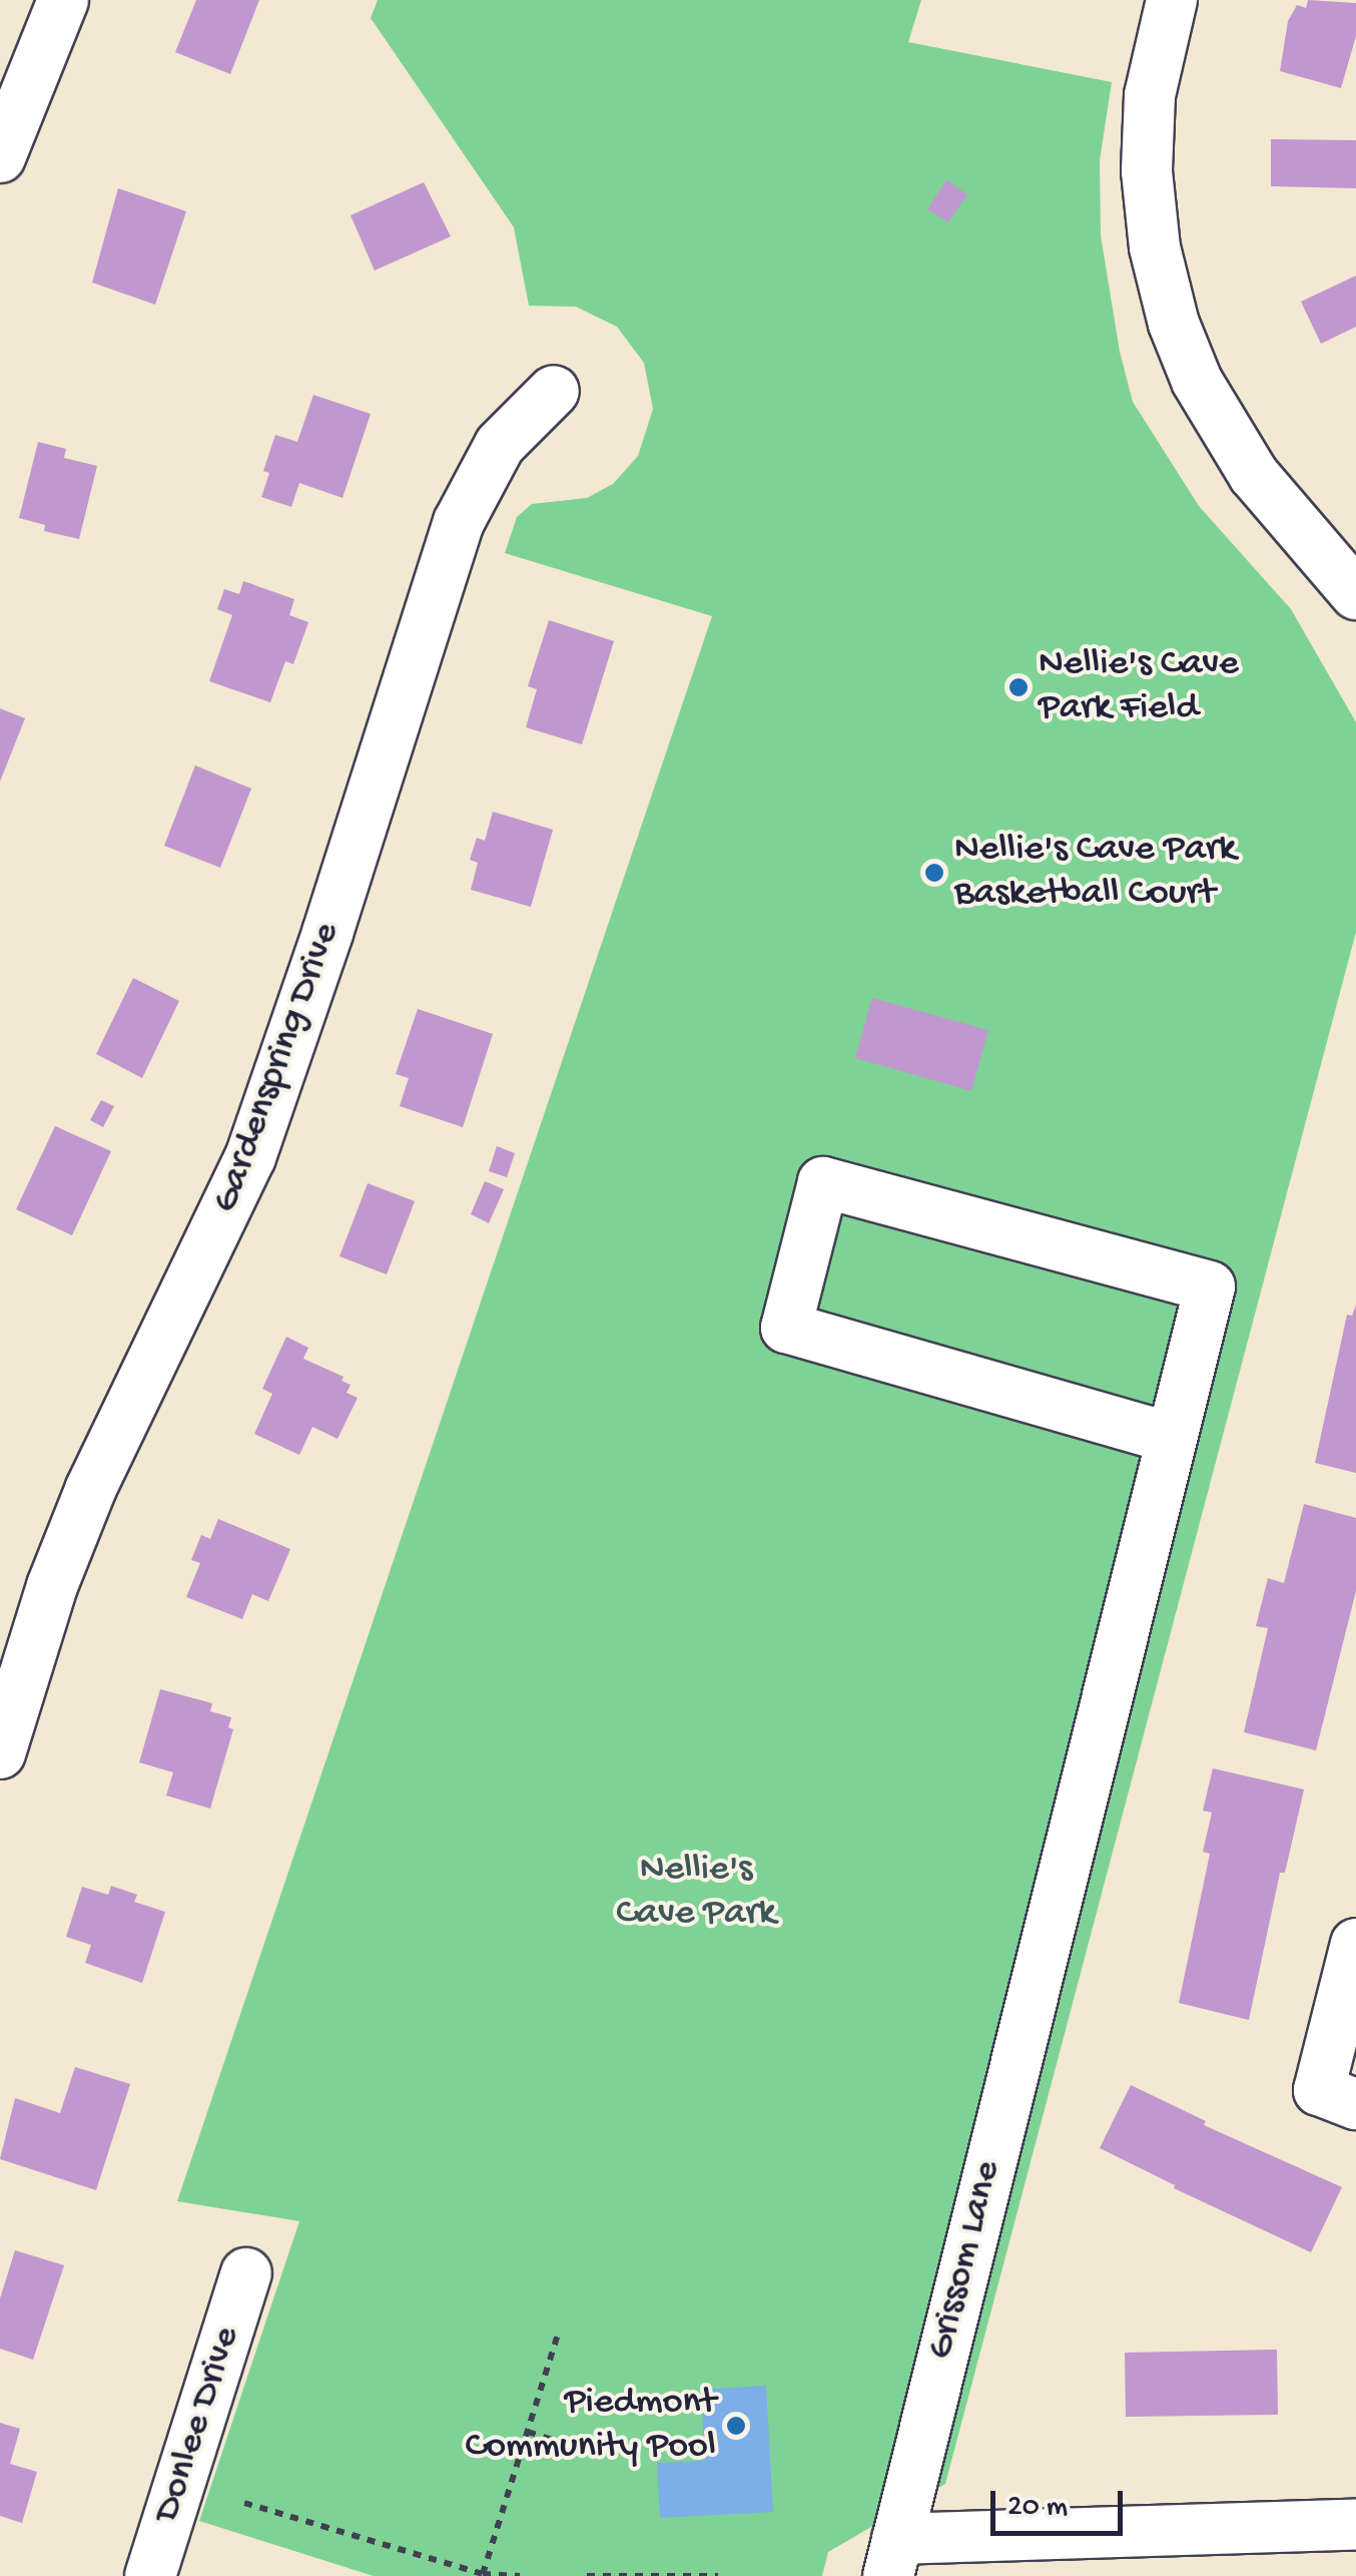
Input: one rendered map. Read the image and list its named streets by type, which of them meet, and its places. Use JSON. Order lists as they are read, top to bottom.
{
  "streets": {
    "street": ["Gardenspring Drive", "Grissom Lane", "Donlee Drive"]
  },
  "parks": ["Nellie's Cave Park"],
  "places": ["Nellie's Cave Park Field", "Nellie's Cave Park Basketball Court", "Piedmont Community Pool"],
  "scale_bar": "20 m"
}
